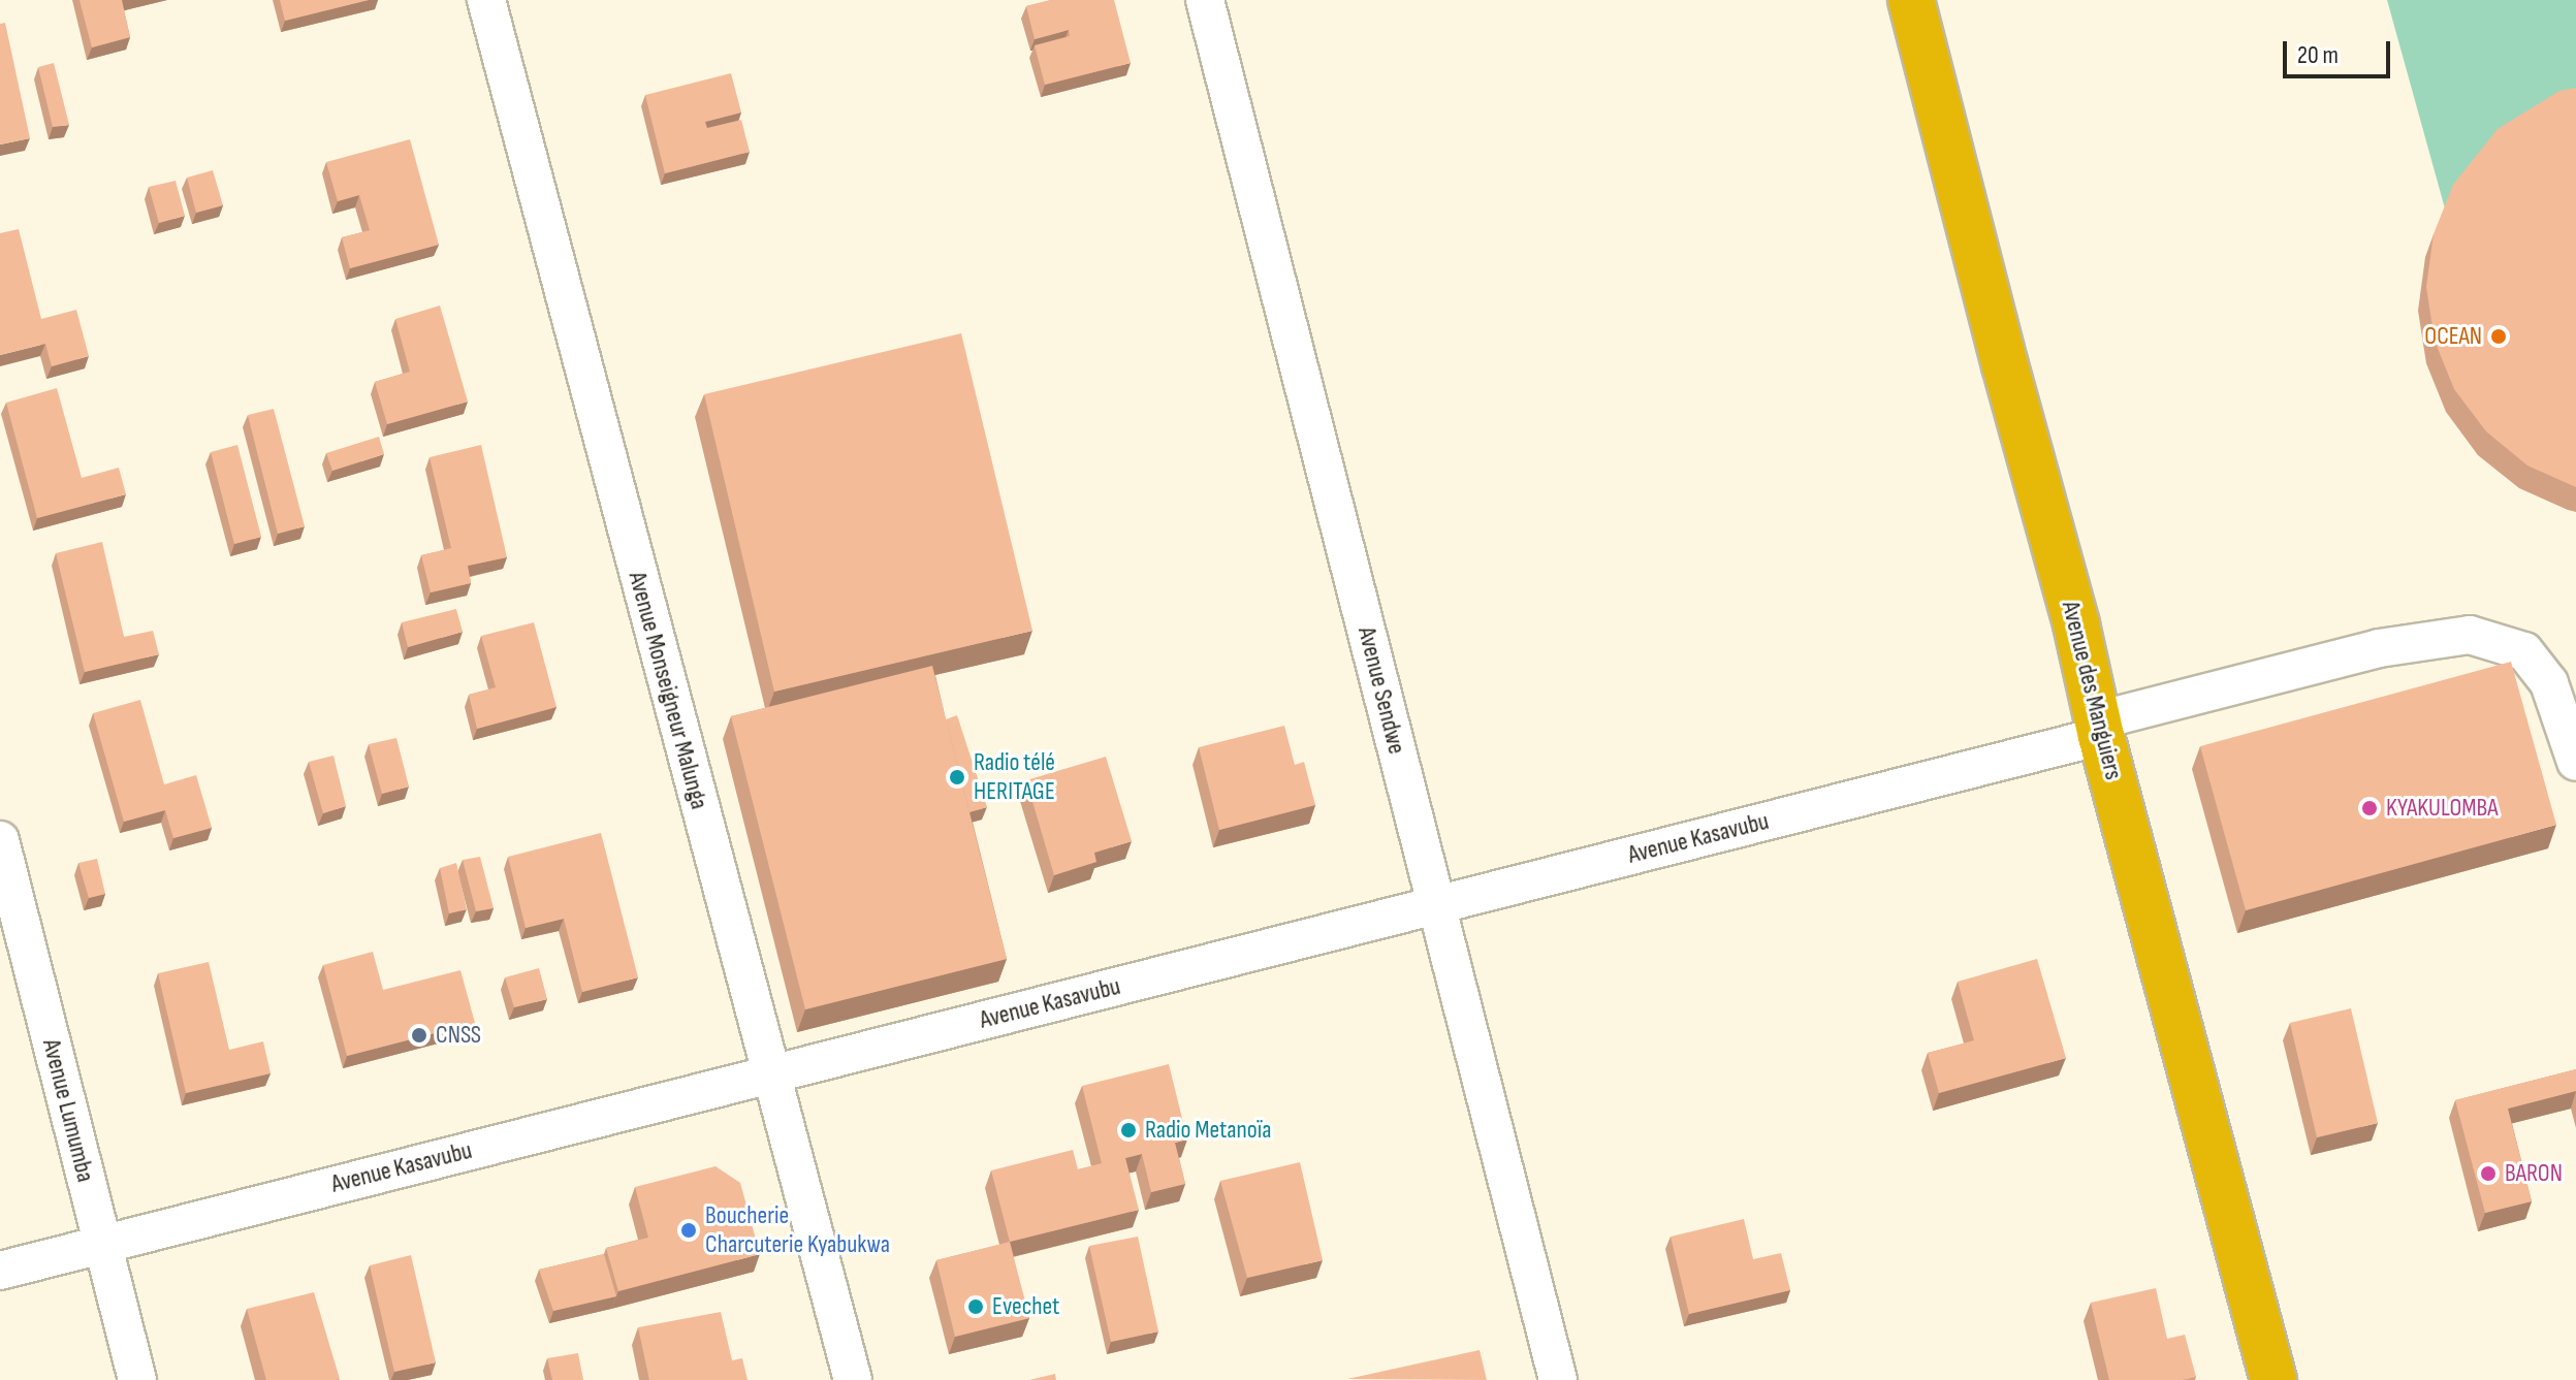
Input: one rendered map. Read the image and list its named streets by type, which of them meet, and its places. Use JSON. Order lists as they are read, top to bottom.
{
  "streets": {
    "highway": ["Avenue des Manguiers"],
    "street": [
      "Avenue Monseigneur Malunga",
      "Avenue Sendwe",
      "Avenue Kasavubu",
      "Avenue Lumumba"
    ]
  },
  "crossings": [
    ["Avenue Monseigneur Malunga", "Avenue Kasavubu"],
    ["Avenue Sendwe", "Avenue Kasavubu"],
    ["Avenue des Manguiers", "Avenue Kasavubu"],
    ["Avenue Kasavubu", "Avenue Lumumba"]
  ],
  "places": [
    "OCEAN",
    "Radio télé HERITAGE",
    "KYAKULOMBA",
    "CNSS",
    "Radio Metanoïa",
    "BARON",
    "Boucherie Charcuterie Kyabukwa",
    "Evechet"
  ],
  "scale_bar": "20 m"
}
